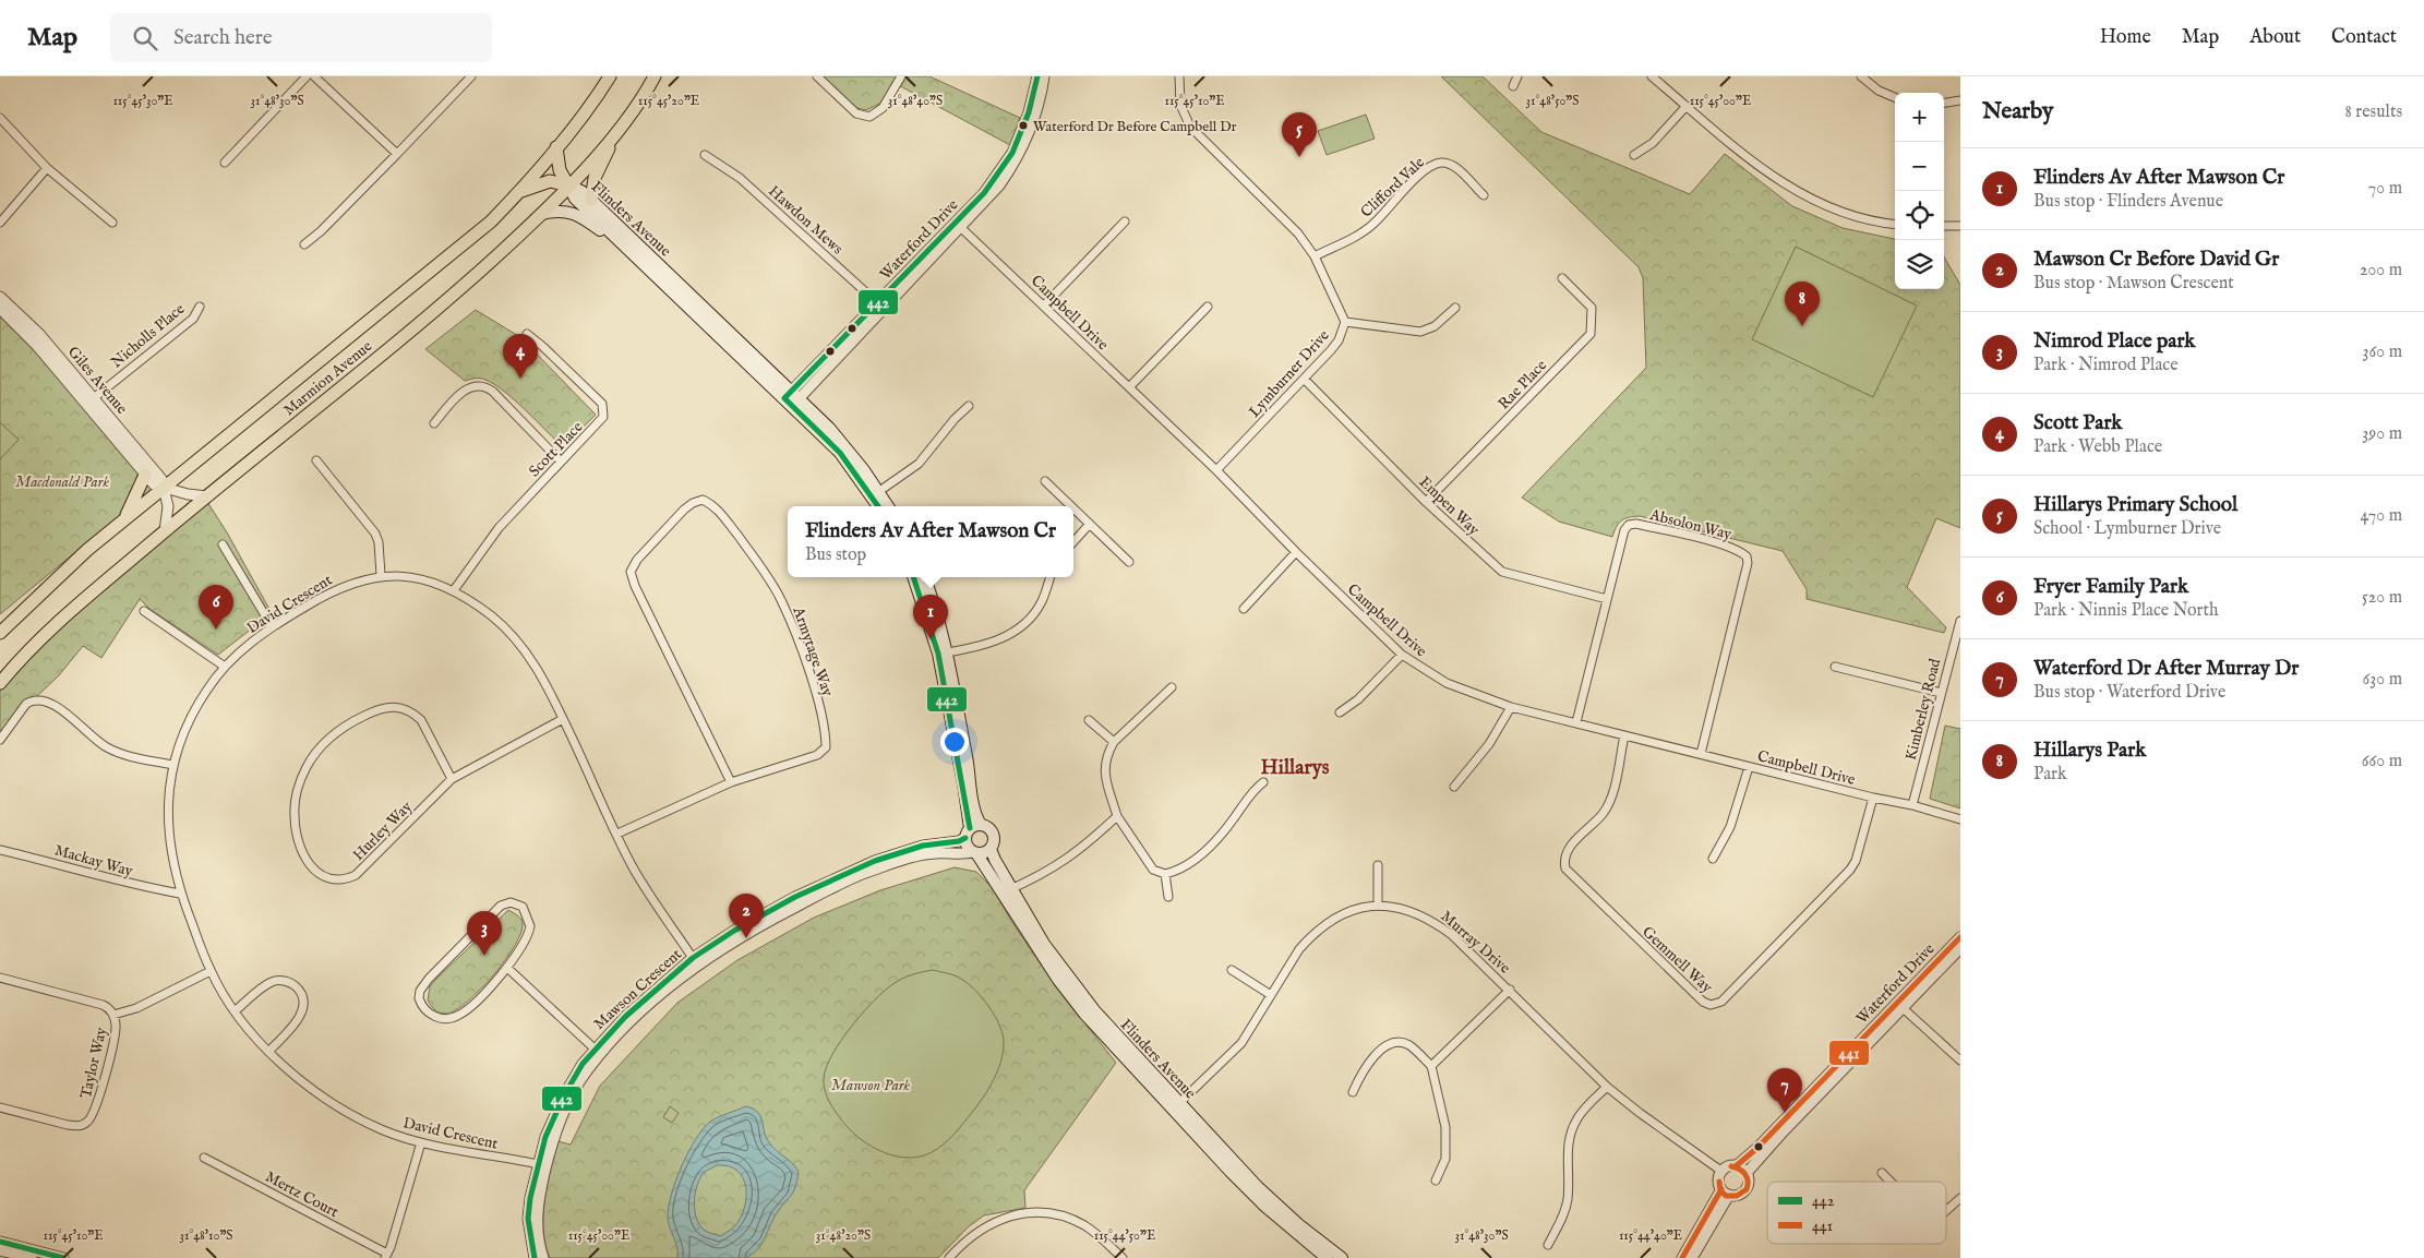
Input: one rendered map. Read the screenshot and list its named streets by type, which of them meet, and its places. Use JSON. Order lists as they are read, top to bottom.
{
  "streets": {
    "highway": ["Marmion Avenue"],
    "main road": ["Flinders Avenue"],
    "street": [
      "Clifford Vale",
      "Hawdon Mews",
      "Waterford Drive",
      "Campbell Drive",
      "Nicholls Place",
      "Lymburner Drive",
      "Giles Avenue",
      "Rae Place",
      "Scott Place",
      "Empen Way",
      "Absolon Way",
      "David Crescent",
      "Armytage Way",
      "Kimberley Road",
      "Hurley Way",
      "Mackay Way",
      "Murray Drive",
      "Gemmell Way",
      "Mawson Crescent",
      "Taylor Way",
      "Mertz Court"
    ]
  },
  "crossings": [
    ["Clifford Vale", "Lymburner Drive"],
    ["Flinders Avenue", "Waterford Drive"],
    ["Flinders Avenue", "Marmion Avenue"],
    ["Flinders Avenue", "Murray Drive"],
    ["Flinders Avenue", "Mawson Crescent"],
    ["Hawdon Mews", "Waterford Drive"],
    ["Waterford Drive", "Campbell Drive"],
    ["Waterford Drive", "Murray Drive"],
    ["Campbell Drive", "Lymburner Drive"],
    ["Campbell Drive", "Absolon Way"],
    ["Campbell Drive", "Kimberley Road"],
    ["Campbell Drive", "Gemmell Way"],
    ["Nicholls Place", "Giles Avenue"],
    ["Lymburner Drive", "Empen Way"],
    ["Marmion Avenue", "Giles Avenue"],
    ["Rae Place", "Empen Way"],
    ["Scott Place", "David Crescent"],
    ["Empen Way", "Absolon Way"],
    ["David Crescent", "Armytage Way"],
    ["David Crescent", "Hurley Way"],
    ["David Crescent", "Mackay Way"],
    ["David Crescent", "Mawson Crescent"],
    ["David Crescent", "Taylor Way"]
  ],
  "districts": ["Hillarys"],
  "parks": ["Macdonald Park", "Mawson Park"],
  "places": ["Waterford Dr Before Campbell Dr"],
  "lines": ["transit line 442", "transit line 441"],
  "legend": ["442", "441"],
  "page": {
    "header": "Map",
    "search": "Search here",
    "nav": [
      "Home",
      "Map",
      "About",
      "Contact"
    ],
    "heading": ["Nearby", "8 results"],
    "map_buttons": ["+", "−"],
    "pins": [
      "5",
      "8",
      "4",
      "6",
      "1",
      "2",
      "3",
      "7"
    ],
    "list": [
      {
        "mark": "1",
        "name": "Flinders Av After Mawson Cr",
        "note": "Bus stop · Flinders Avenue",
        "value": "70 m"
      },
      {
        "mark": "2",
        "name": "Mawson Cr Before David Gr",
        "note": "Bus stop · Mawson Crescent",
        "value": "200 m"
      },
      {
        "mark": "3",
        "name": "Nimrod Place park",
        "note": "Park · Nimrod Place",
        "value": "360 m"
      },
      {
        "mark": "4",
        "name": "Scott Park",
        "note": "Park · Webb Place",
        "value": "390 m"
      },
      {
        "mark": "5",
        "name": "Hillarys Primary School",
        "note": "School · Lymburner Drive",
        "value": "470 m"
      },
      {
        "mark": "6",
        "name": "Fryer Family Park",
        "note": "Park · Ninnis Place North",
        "value": "520 m"
      },
      {
        "mark": "7",
        "name": "Waterford Dr After Murray Dr",
        "note": "Bus stop · Waterford Drive",
        "value": "630 m"
      },
      {
        "mark": "8",
        "name": "Hillarys Park",
        "note": "Park",
        "value": "660 m"
      }
    ],
    "popup": ["Flinders Av After Mawson Cr", "Bus stop"]
  },
  "coordinates": [
    "31°48'30\"S",
    "31°48'40\"S",
    "31°48'50\"S",
    "115°45'30\"E",
    "115°45'20\"E",
    "115°45'10\"E",
    "115°45'00\"E",
    "115°44'50\"E",
    "115°44'40\"E",
    "31°48'10\"S",
    "31°48'20\"S"
  ]
}
